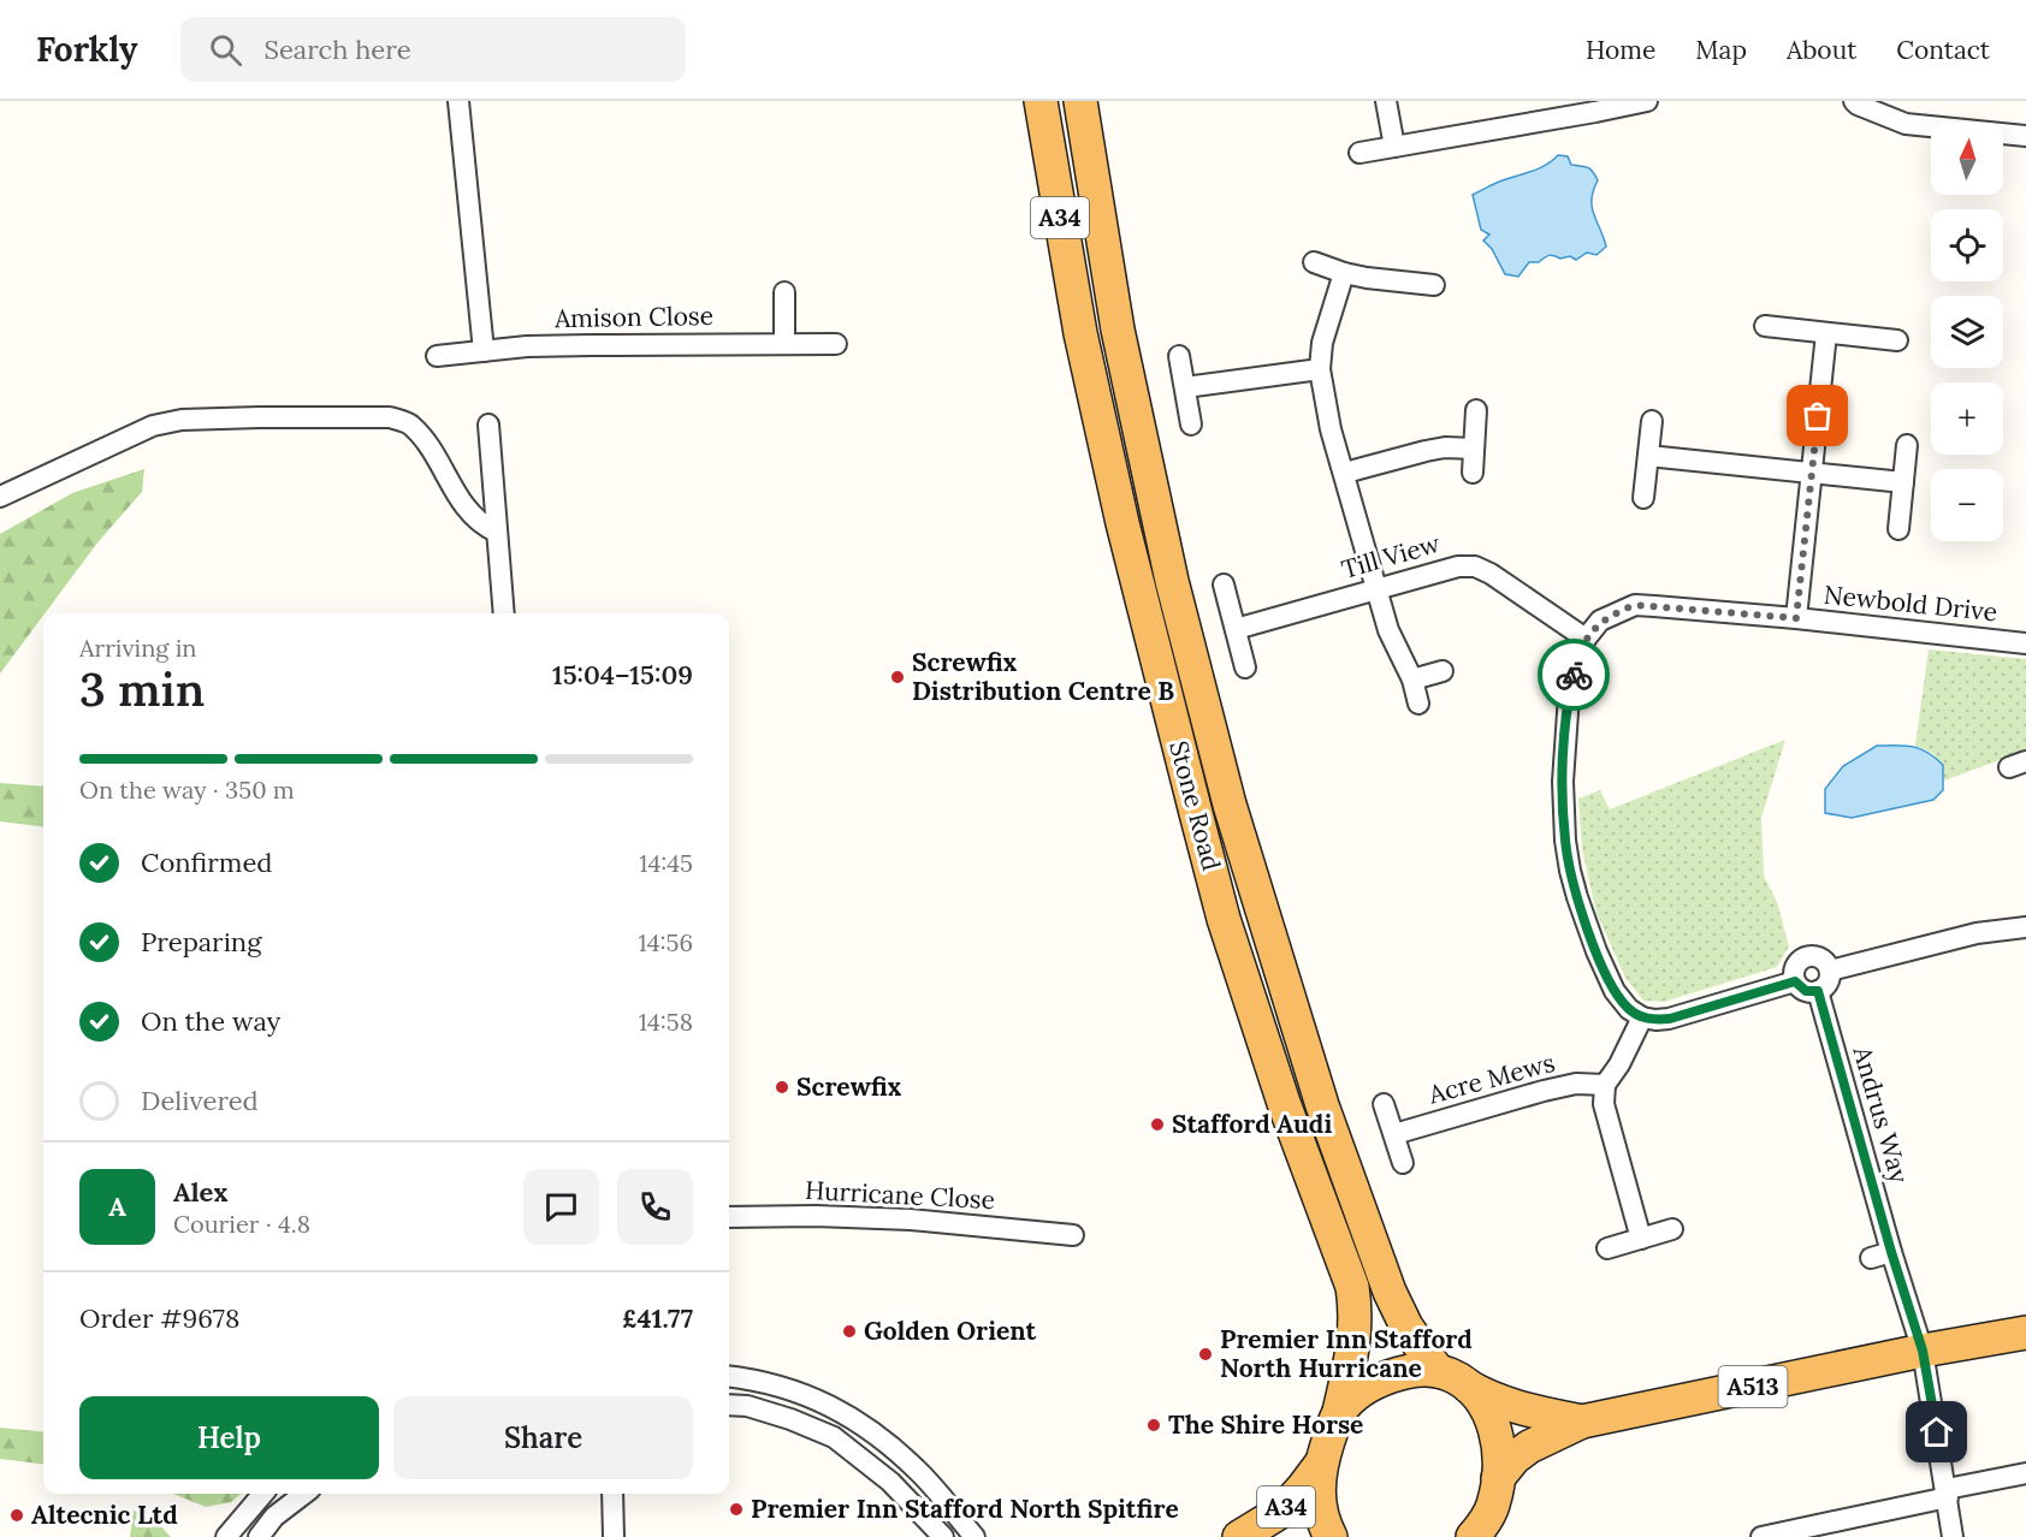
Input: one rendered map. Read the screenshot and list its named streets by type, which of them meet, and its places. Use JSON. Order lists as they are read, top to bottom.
{
  "streets": {
    "highway": ["A34", "Stone Road", "A513"],
    "street": [
      "Amison Close",
      "Till View",
      "Newbold Drive",
      "Acre Mews",
      "Andrus Way",
      "Hurricane Close"
    ]
  },
  "crossings": [
    ["A34", "Stone Road"],
    ["Till View", "Newbold Drive"],
    ["Andrus Way", "A513"]
  ],
  "places": [
    "Screwfix Distribution Centre B",
    "Screwfix",
    "Stafford Audi",
    "Golden Orient",
    "Premier Inn Stafford North Hurricane",
    "The Shire Horse",
    "Premier Inn Stafford North Spitfire",
    "Altecnic Ltd"
  ],
  "north": "top",
  "page": {
    "header": "Forkly",
    "search": "Search here",
    "nav": [
      "Home",
      "Map",
      "About",
      "Contact"
    ],
    "map_buttons": ["+", "−"],
    "heading": ["3 min", "Arriving in", "15:04–15:09"],
    "panel": [
      "Alex",
      "Courier · 4.8",
      "Order #9678",
      "£41.77"
    ],
    "bar": "On the way · 350 m",
    "list": [
      ["Confirmed", "14:45"],
      ["Preparing", "14:56"],
      ["On the way", "14:58"],
      "Delivered"
    ],
    "round": "A",
    "buttons": ["Help", "Share"]
  }
}
